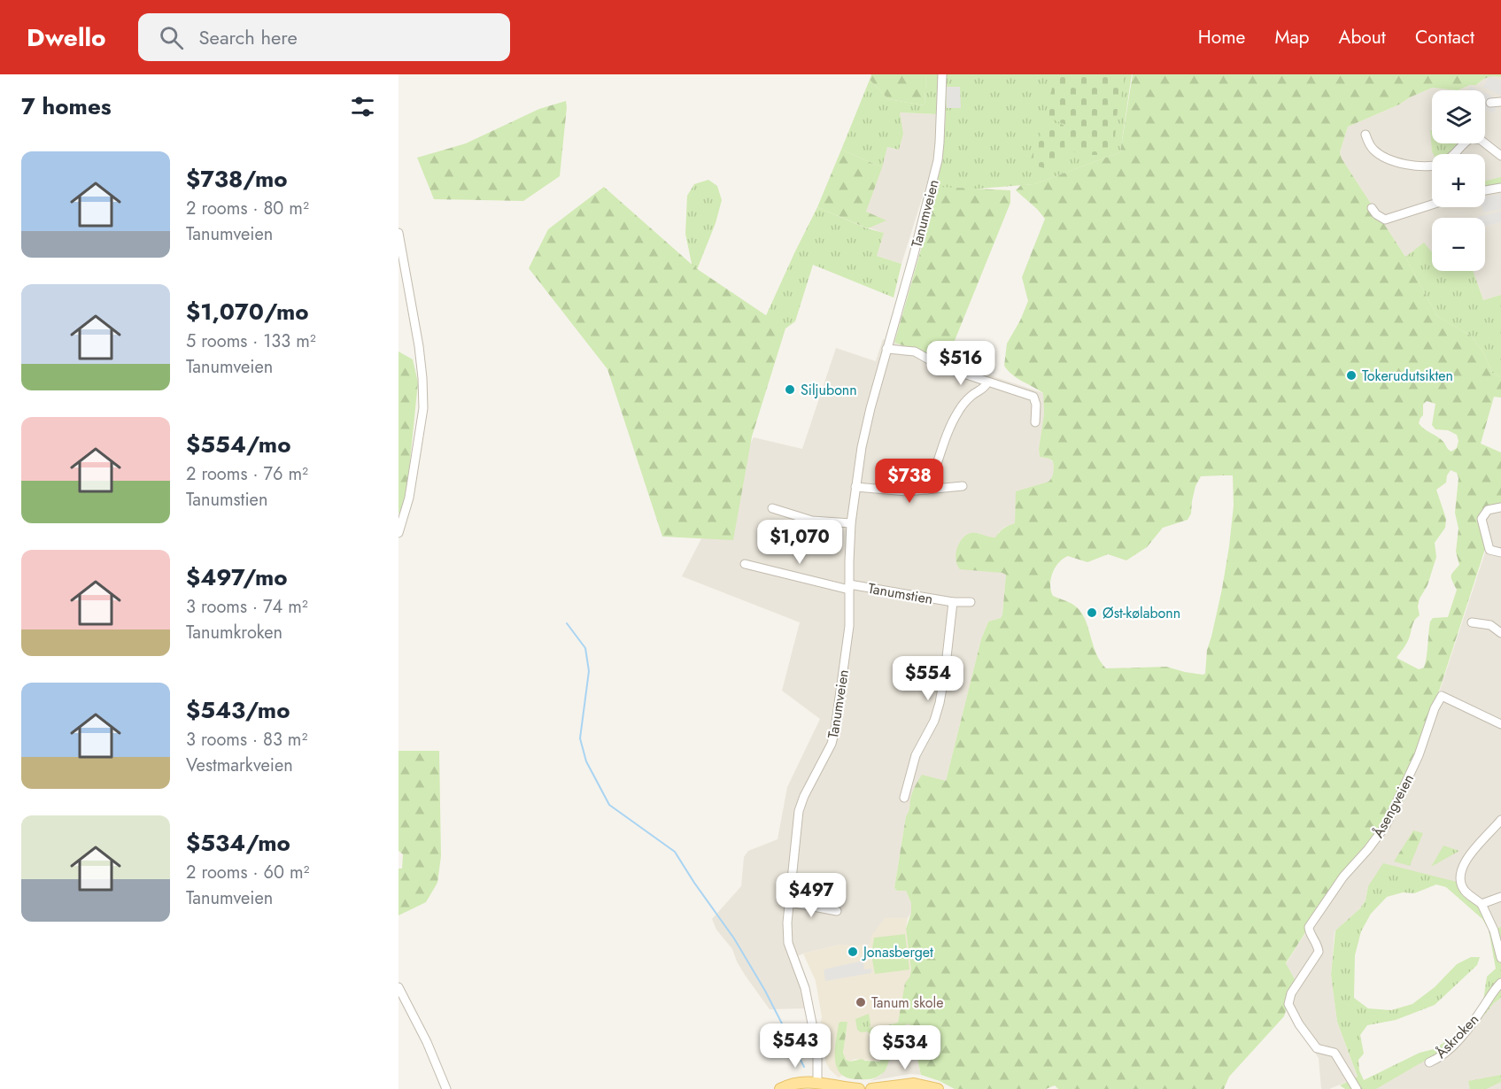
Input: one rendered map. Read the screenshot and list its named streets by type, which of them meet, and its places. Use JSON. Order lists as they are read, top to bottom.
{
  "streets": {
    "street": [
      "Tanumveien",
      "Tanumstien",
      "Åsengveien",
      "Åskroken"
    ]
  },
  "crossings": [
    ["Tanumveien", "Tanumstien"]
  ],
  "places": [
    "Tokerudutsikten",
    "Siljubonn",
    "Øst-kølabonn",
    "Jonasberget",
    "Tanum skole"
  ],
  "page": {
    "header": "Dwello",
    "search": "Search here",
    "nav": [
      "Home",
      "Map",
      "About",
      "Contact"
    ],
    "heading": "7 homes",
    "map_buttons": ["+", "−"],
    "list": [
      {
        "name": "$738/mo",
        "note": "2 rooms · 80 m² · Tanumveien"
      },
      {
        "name": "$1,070/mo",
        "note": "5 rooms · 133 m² · Tanumveien"
      },
      {
        "name": "$554/mo",
        "note": "2 rooms · 76 m² · Tanumstien"
      },
      {
        "name": "$497/mo",
        "note": "3 rooms · 74 m² · Tanumkroken"
      },
      {
        "name": "$543/mo",
        "note": "3 rooms · 83 m² · Vestmarkveien"
      },
      {
        "name": "$534/mo",
        "note": "2 rooms · 60 m² · Tanumveien"
      }
    ],
    "price": [
      "$516",
      "$738",
      "$1,070",
      "$554",
      "$497",
      "$543",
      "$534"
    ]
  }
}
